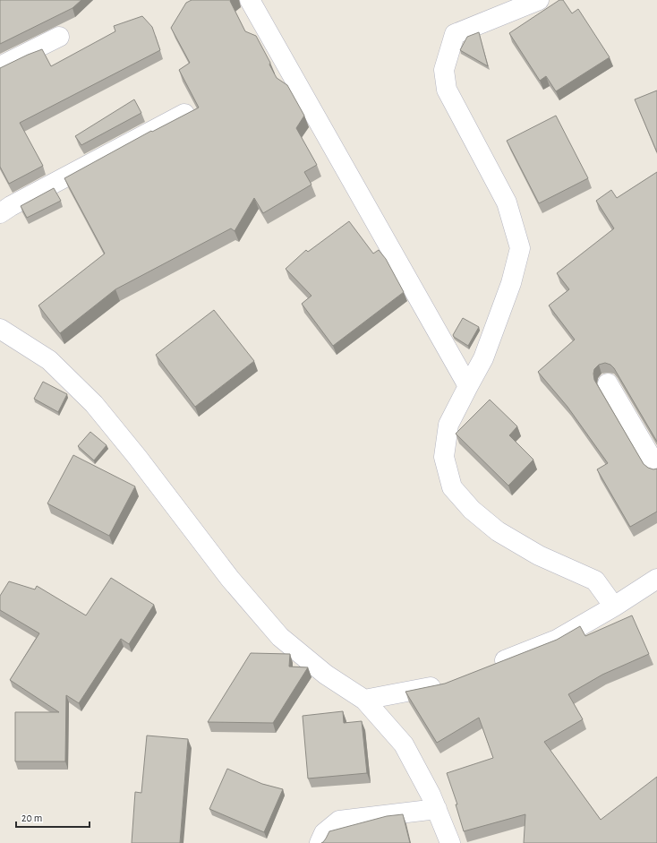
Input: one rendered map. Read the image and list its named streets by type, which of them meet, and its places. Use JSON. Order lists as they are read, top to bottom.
{
  "scale_bar": "20 m"
}
